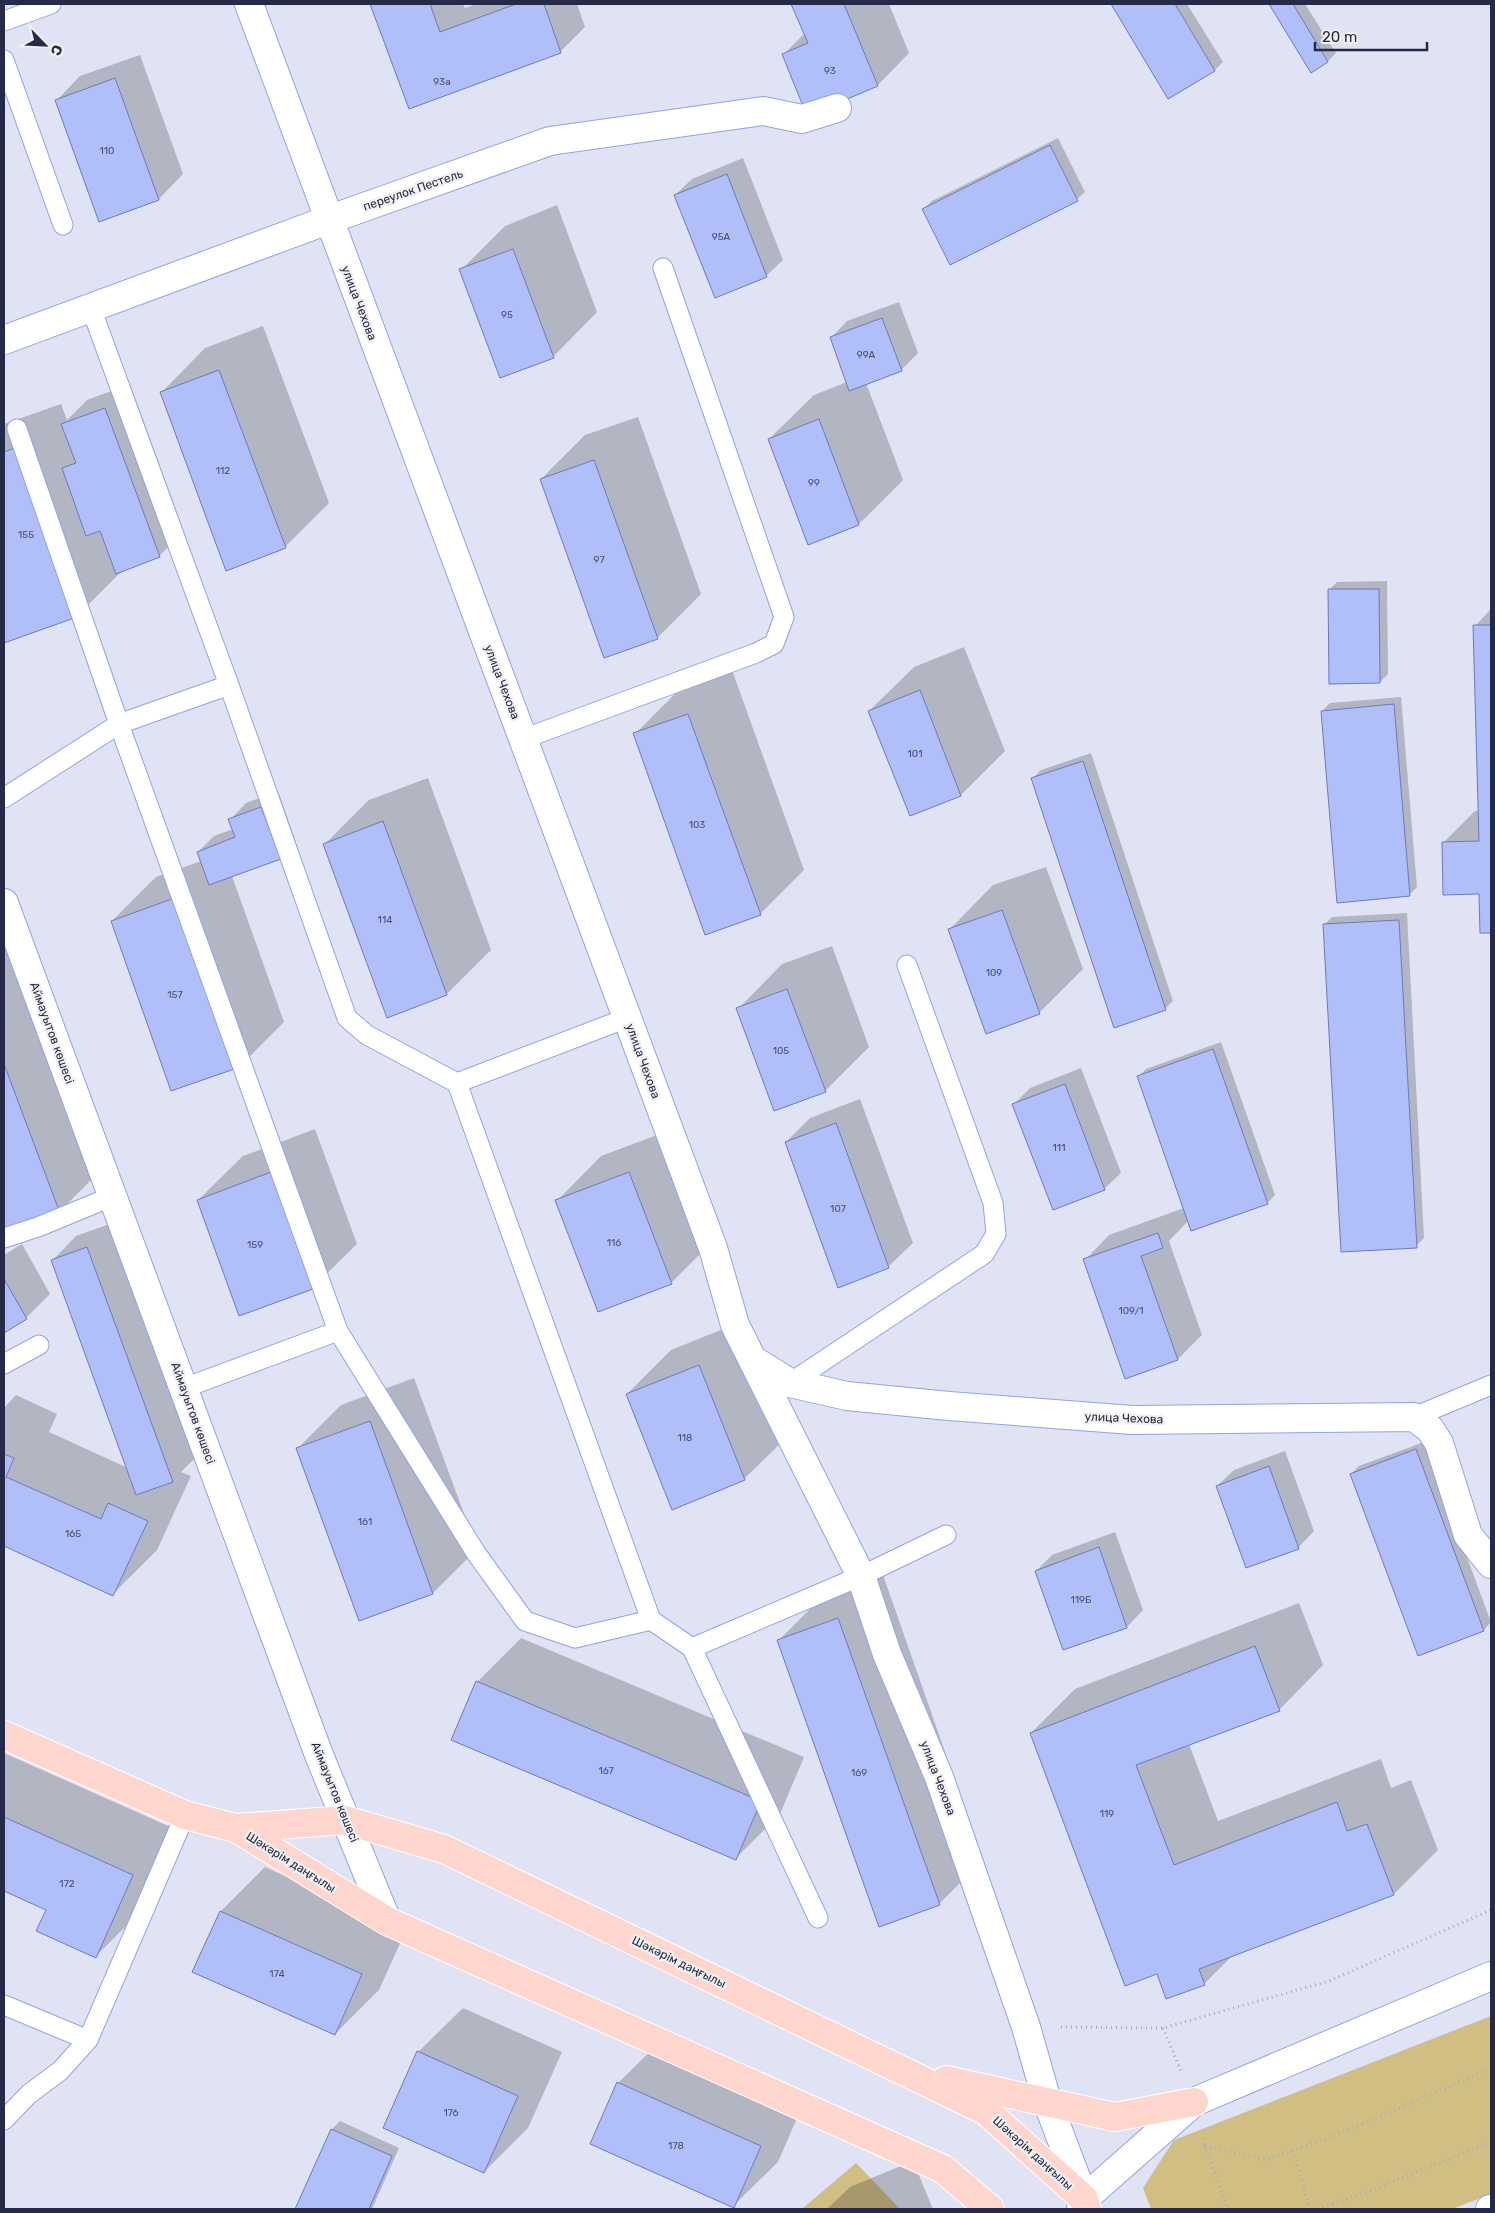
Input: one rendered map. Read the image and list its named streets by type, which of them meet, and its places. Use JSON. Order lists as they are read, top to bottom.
{
  "streets": {
    "main road": ["Шәкәрім даңғылы"],
    "street": ["переулок Пестель", "улица Чехова", "Аймауытов көшесі"]
  },
  "crossings": [
    ["переулок Пестель", "улица Чехова"],
    ["улица Чехова", "Шәкәрім даңғылы"],
    ["Аймауытов көшесі", "Шәкәрім даңғылы"]
  ],
  "house_numbers": [
    "93",
    "93а",
    "110",
    "95А",
    "95",
    "99А",
    "112",
    "99",
    "155",
    "97",
    "101",
    "103",
    "114",
    "109",
    "157",
    "105",
    "111",
    "107",
    "116",
    "159",
    "109/1",
    "118",
    "161",
    "165",
    "119Б",
    "167",
    "169",
    "119",
    "172",
    "174",
    "176",
    "178"
  ],
  "scale_bar": "20 m",
  "north": "bottom right"
}
